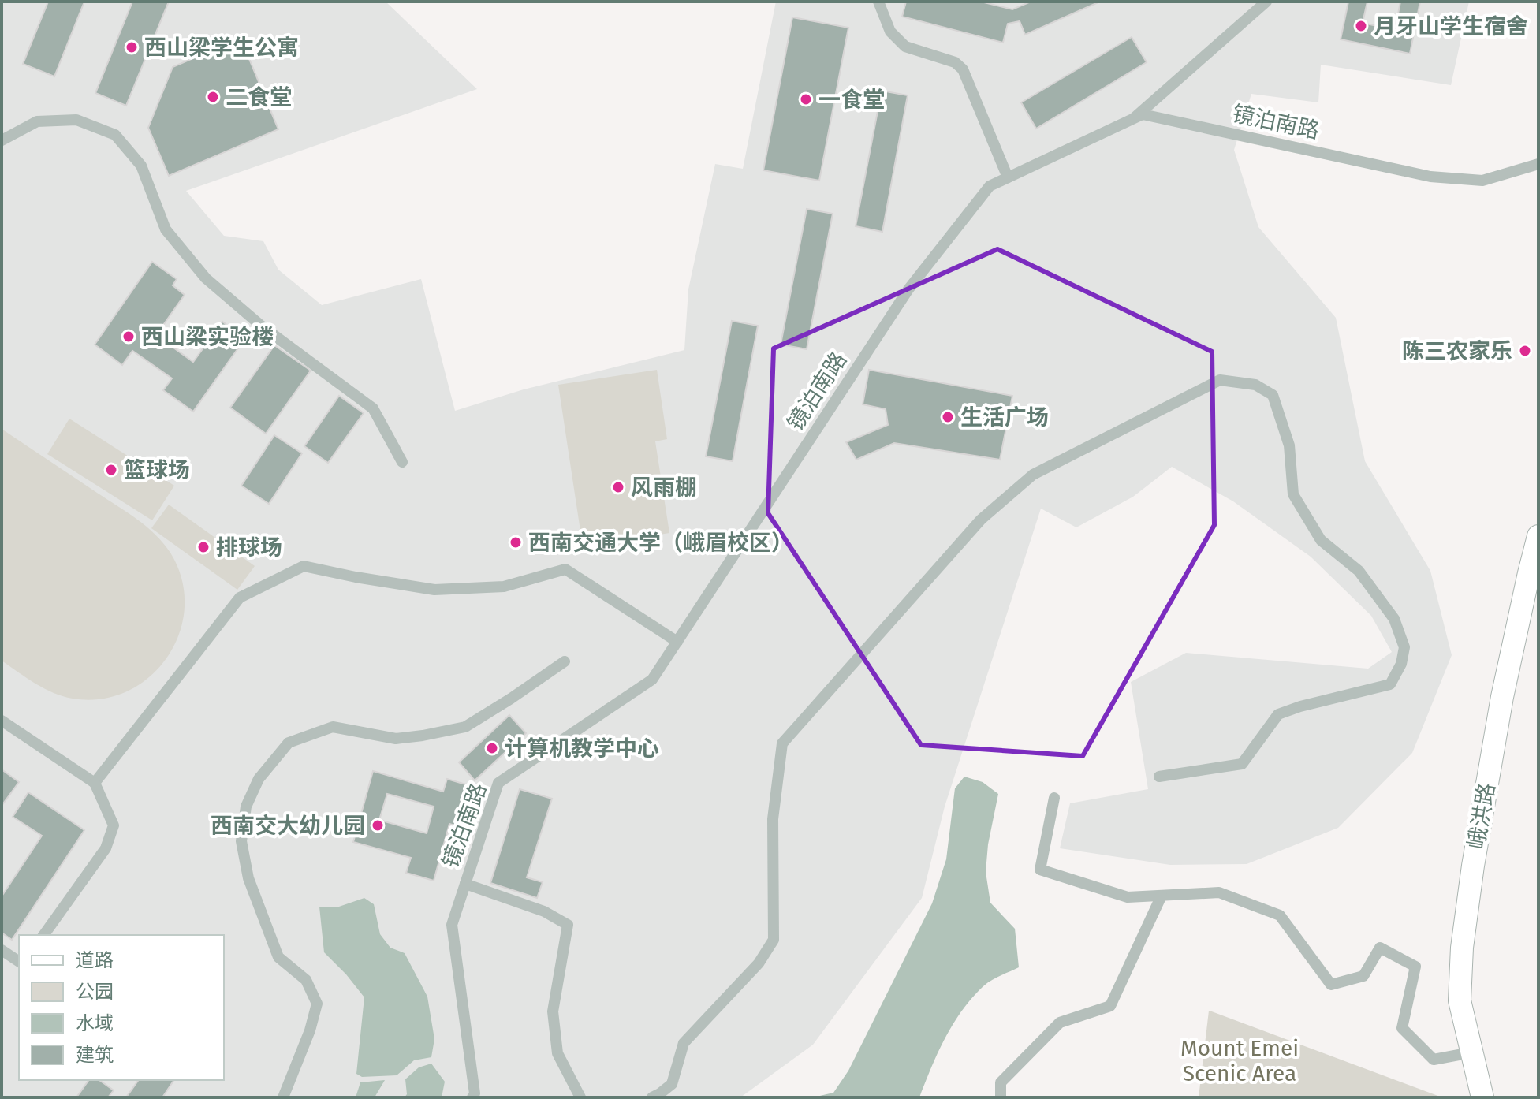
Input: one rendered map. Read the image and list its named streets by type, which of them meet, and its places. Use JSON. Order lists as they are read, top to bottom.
{
  "streets": {
    "main road": ["峨洪路"],
    "street": ["镜泊南路"]
  },
  "parks": ["Mount Emei Scenic Area"],
  "places": [
    "月牙山学生宿舍",
    "西山梁学生公寓",
    "二食堂",
    "一食堂",
    "西山梁实验楼",
    "陈三农家乐",
    "生活广场",
    "篮球场",
    "风雨棚",
    "西南交通大学（峨眉校区）",
    "排球场",
    "计算机教学中心",
    "西南交大幼儿园"
  ],
  "legend": [
    "道路",
    "公园",
    "水域",
    "建筑"
  ]
}
